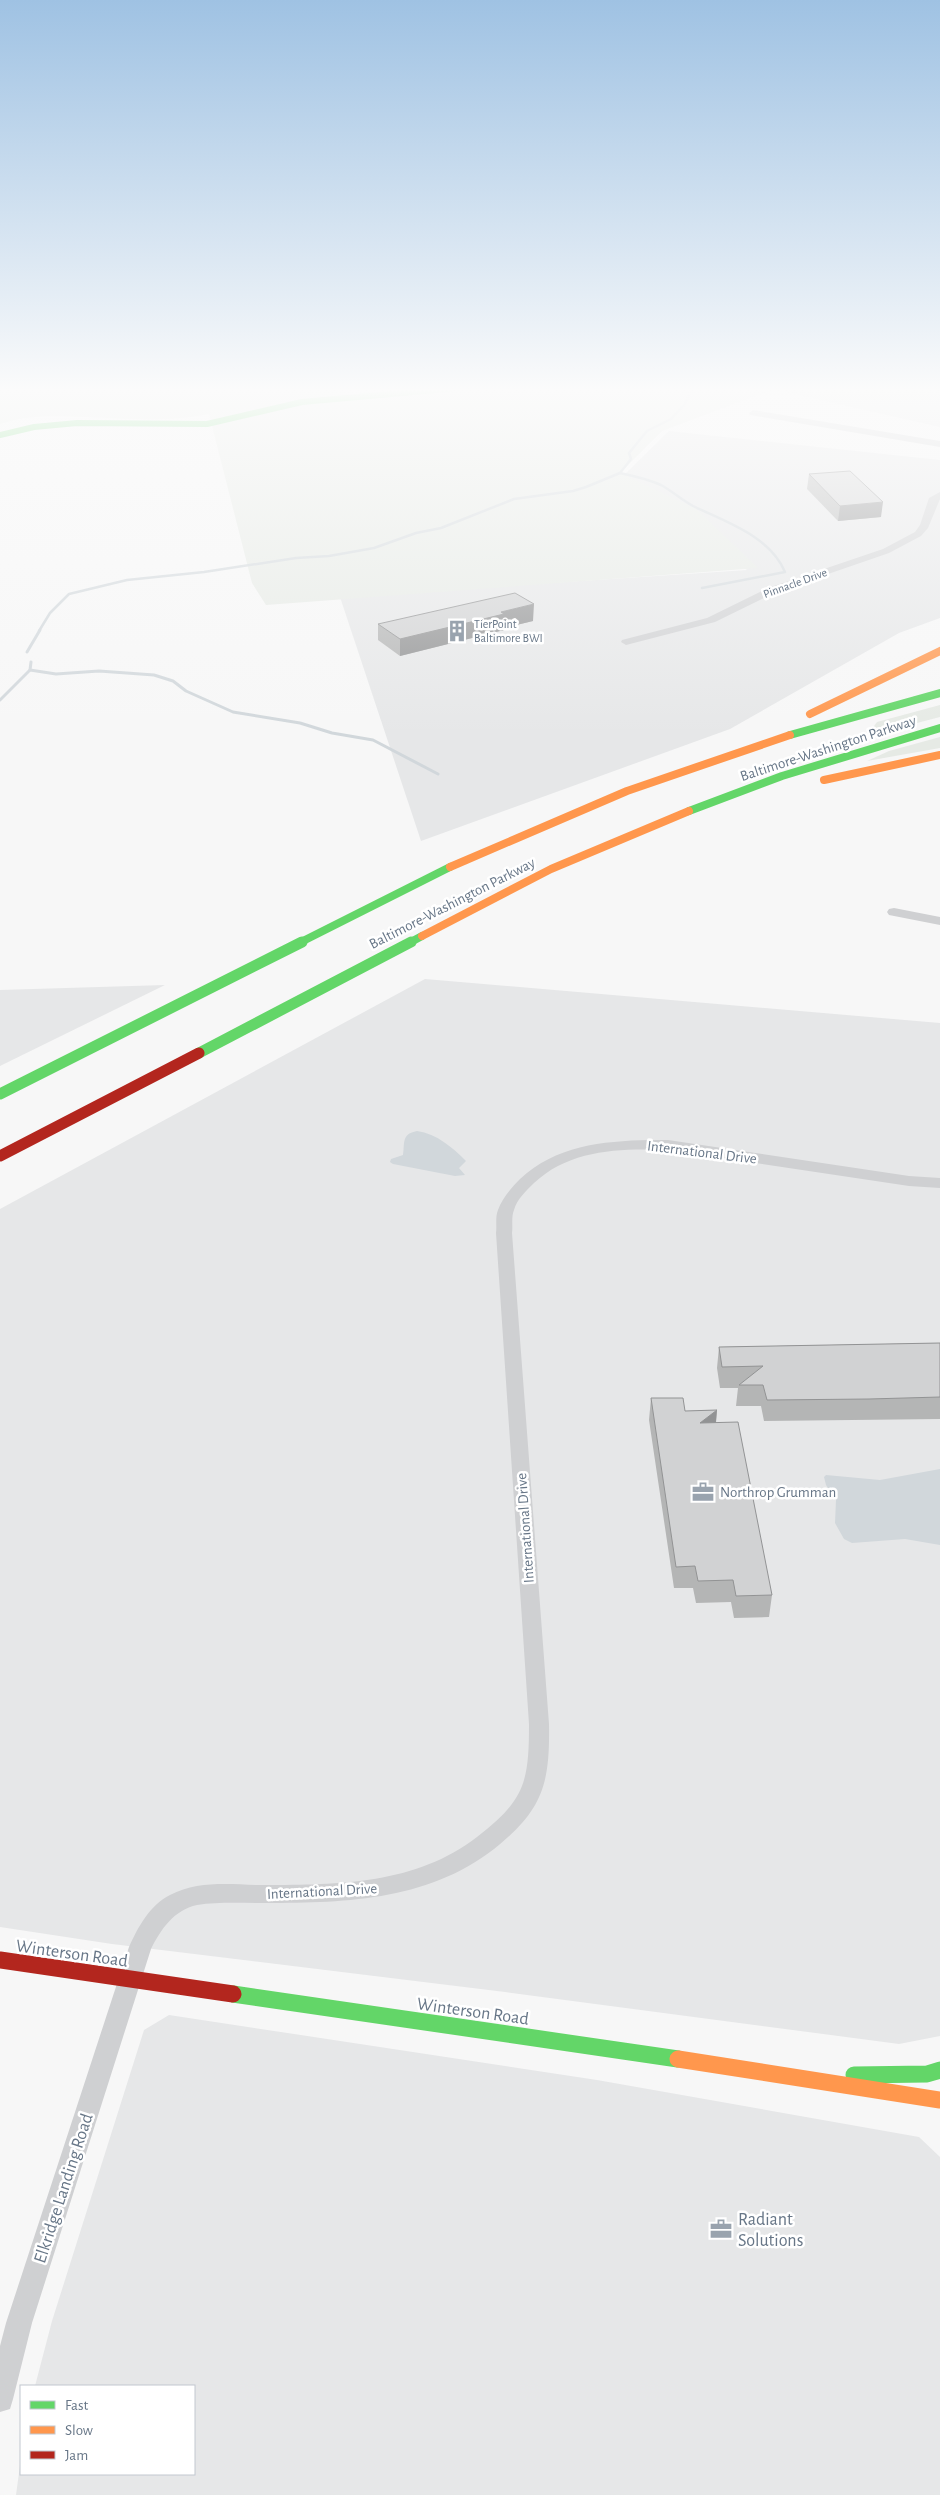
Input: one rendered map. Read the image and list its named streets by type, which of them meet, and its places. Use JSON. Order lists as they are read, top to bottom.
{
  "streets": {
    "main road": ["Baltimore-Washington Parkway", "Winterson Road"],
    "street": ["Pinnacle Drive", "International Drive", "Elkridge Landing Road"]
  },
  "crossings": [
    ["International Drive", "Winterson Road"],
    ["International Drive", "Elkridge Landing Road"],
    ["Winterson Road", "Elkridge Landing Road"]
  ],
  "places": {
    "building": ["TierPoint Baltimore BWI"],
    "office": ["Northrop Grumman", "Radiant Solutions"]
  },
  "legend": ["Fast", "Slow", "Jam"]
}
